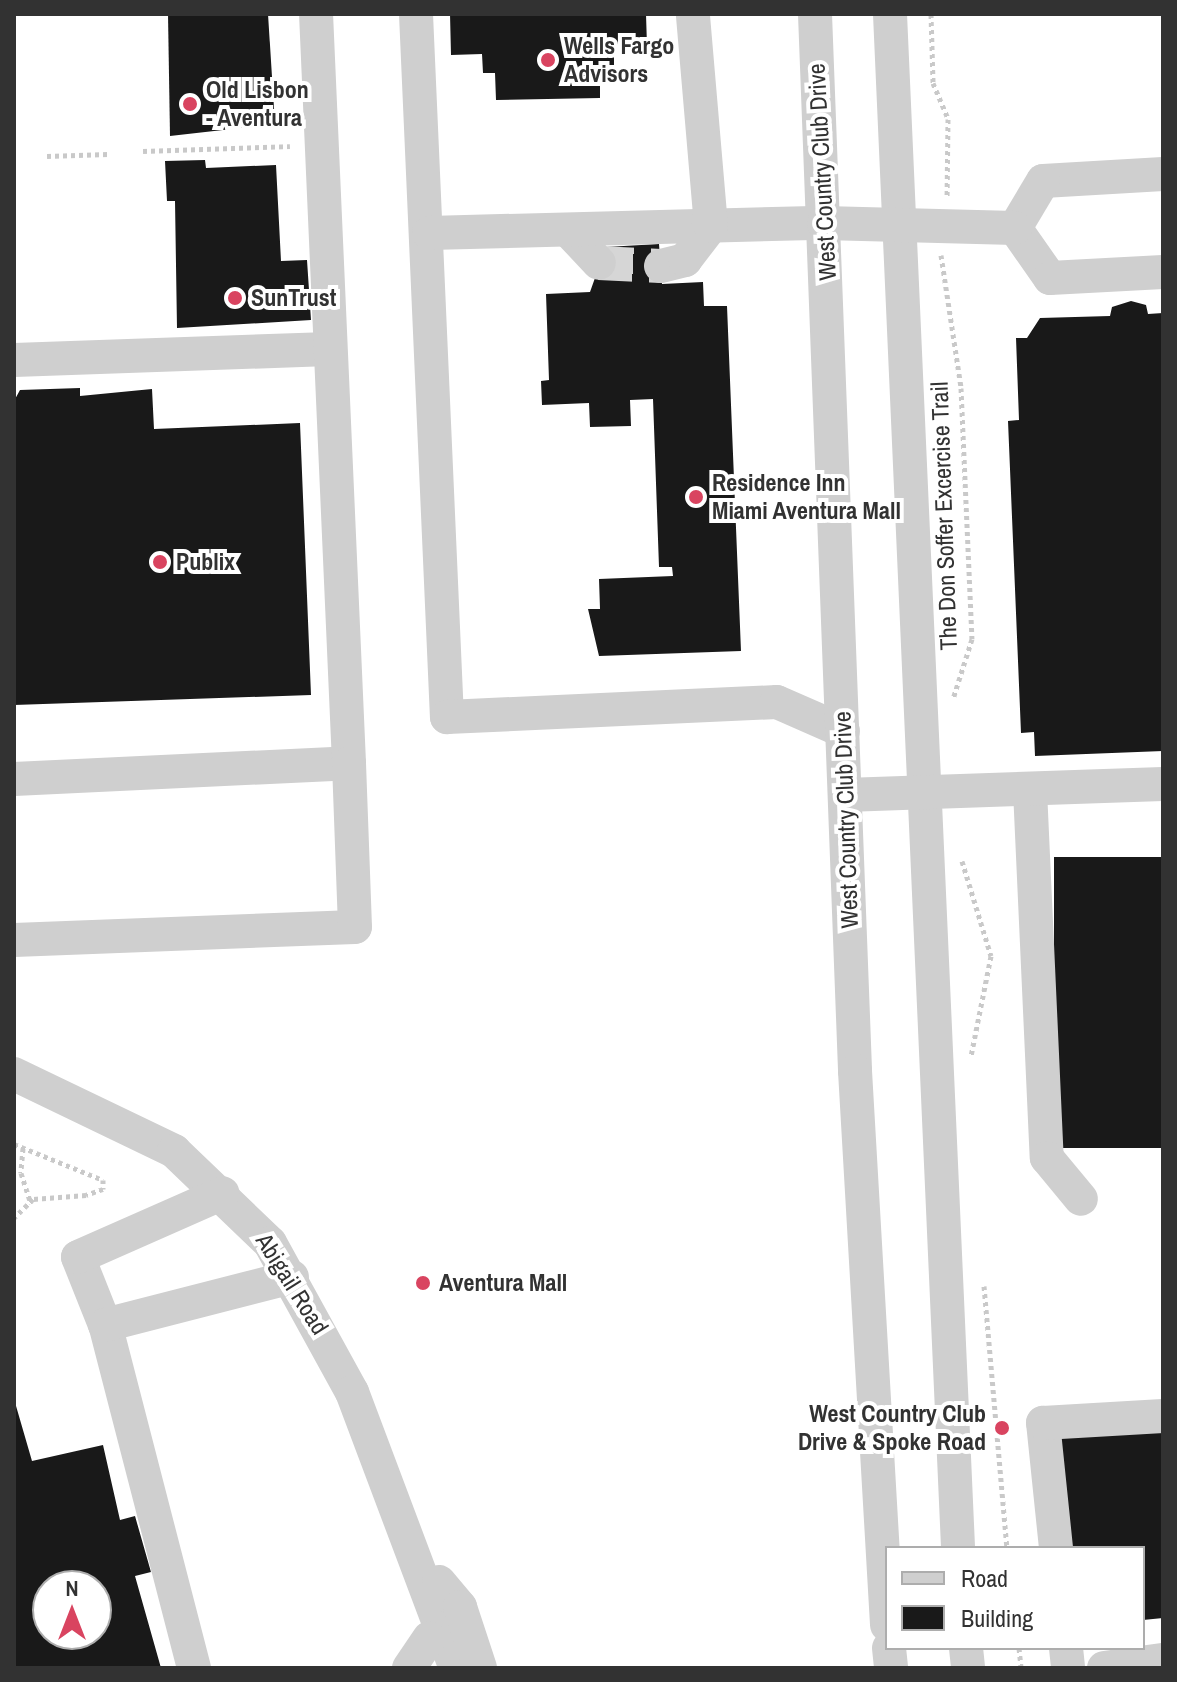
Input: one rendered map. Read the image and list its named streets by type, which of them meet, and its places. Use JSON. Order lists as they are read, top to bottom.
{
  "streets": {
    "street": ["West Country Club Drive", "Abigail Road"],
    "path": ["The Don Soffer Excercise Trail"]
  },
  "places": [
    "Wells Fargo Advisors",
    "Old Lisbon - Aventura",
    "SunTrust",
    "Residence Inn Miami Aventura Mall",
    "Publix",
    "Aventura Mall",
    "West Country Club Drive & Spoke Road"
  ],
  "legend": ["Road", "Building"],
  "north": "top"
}
